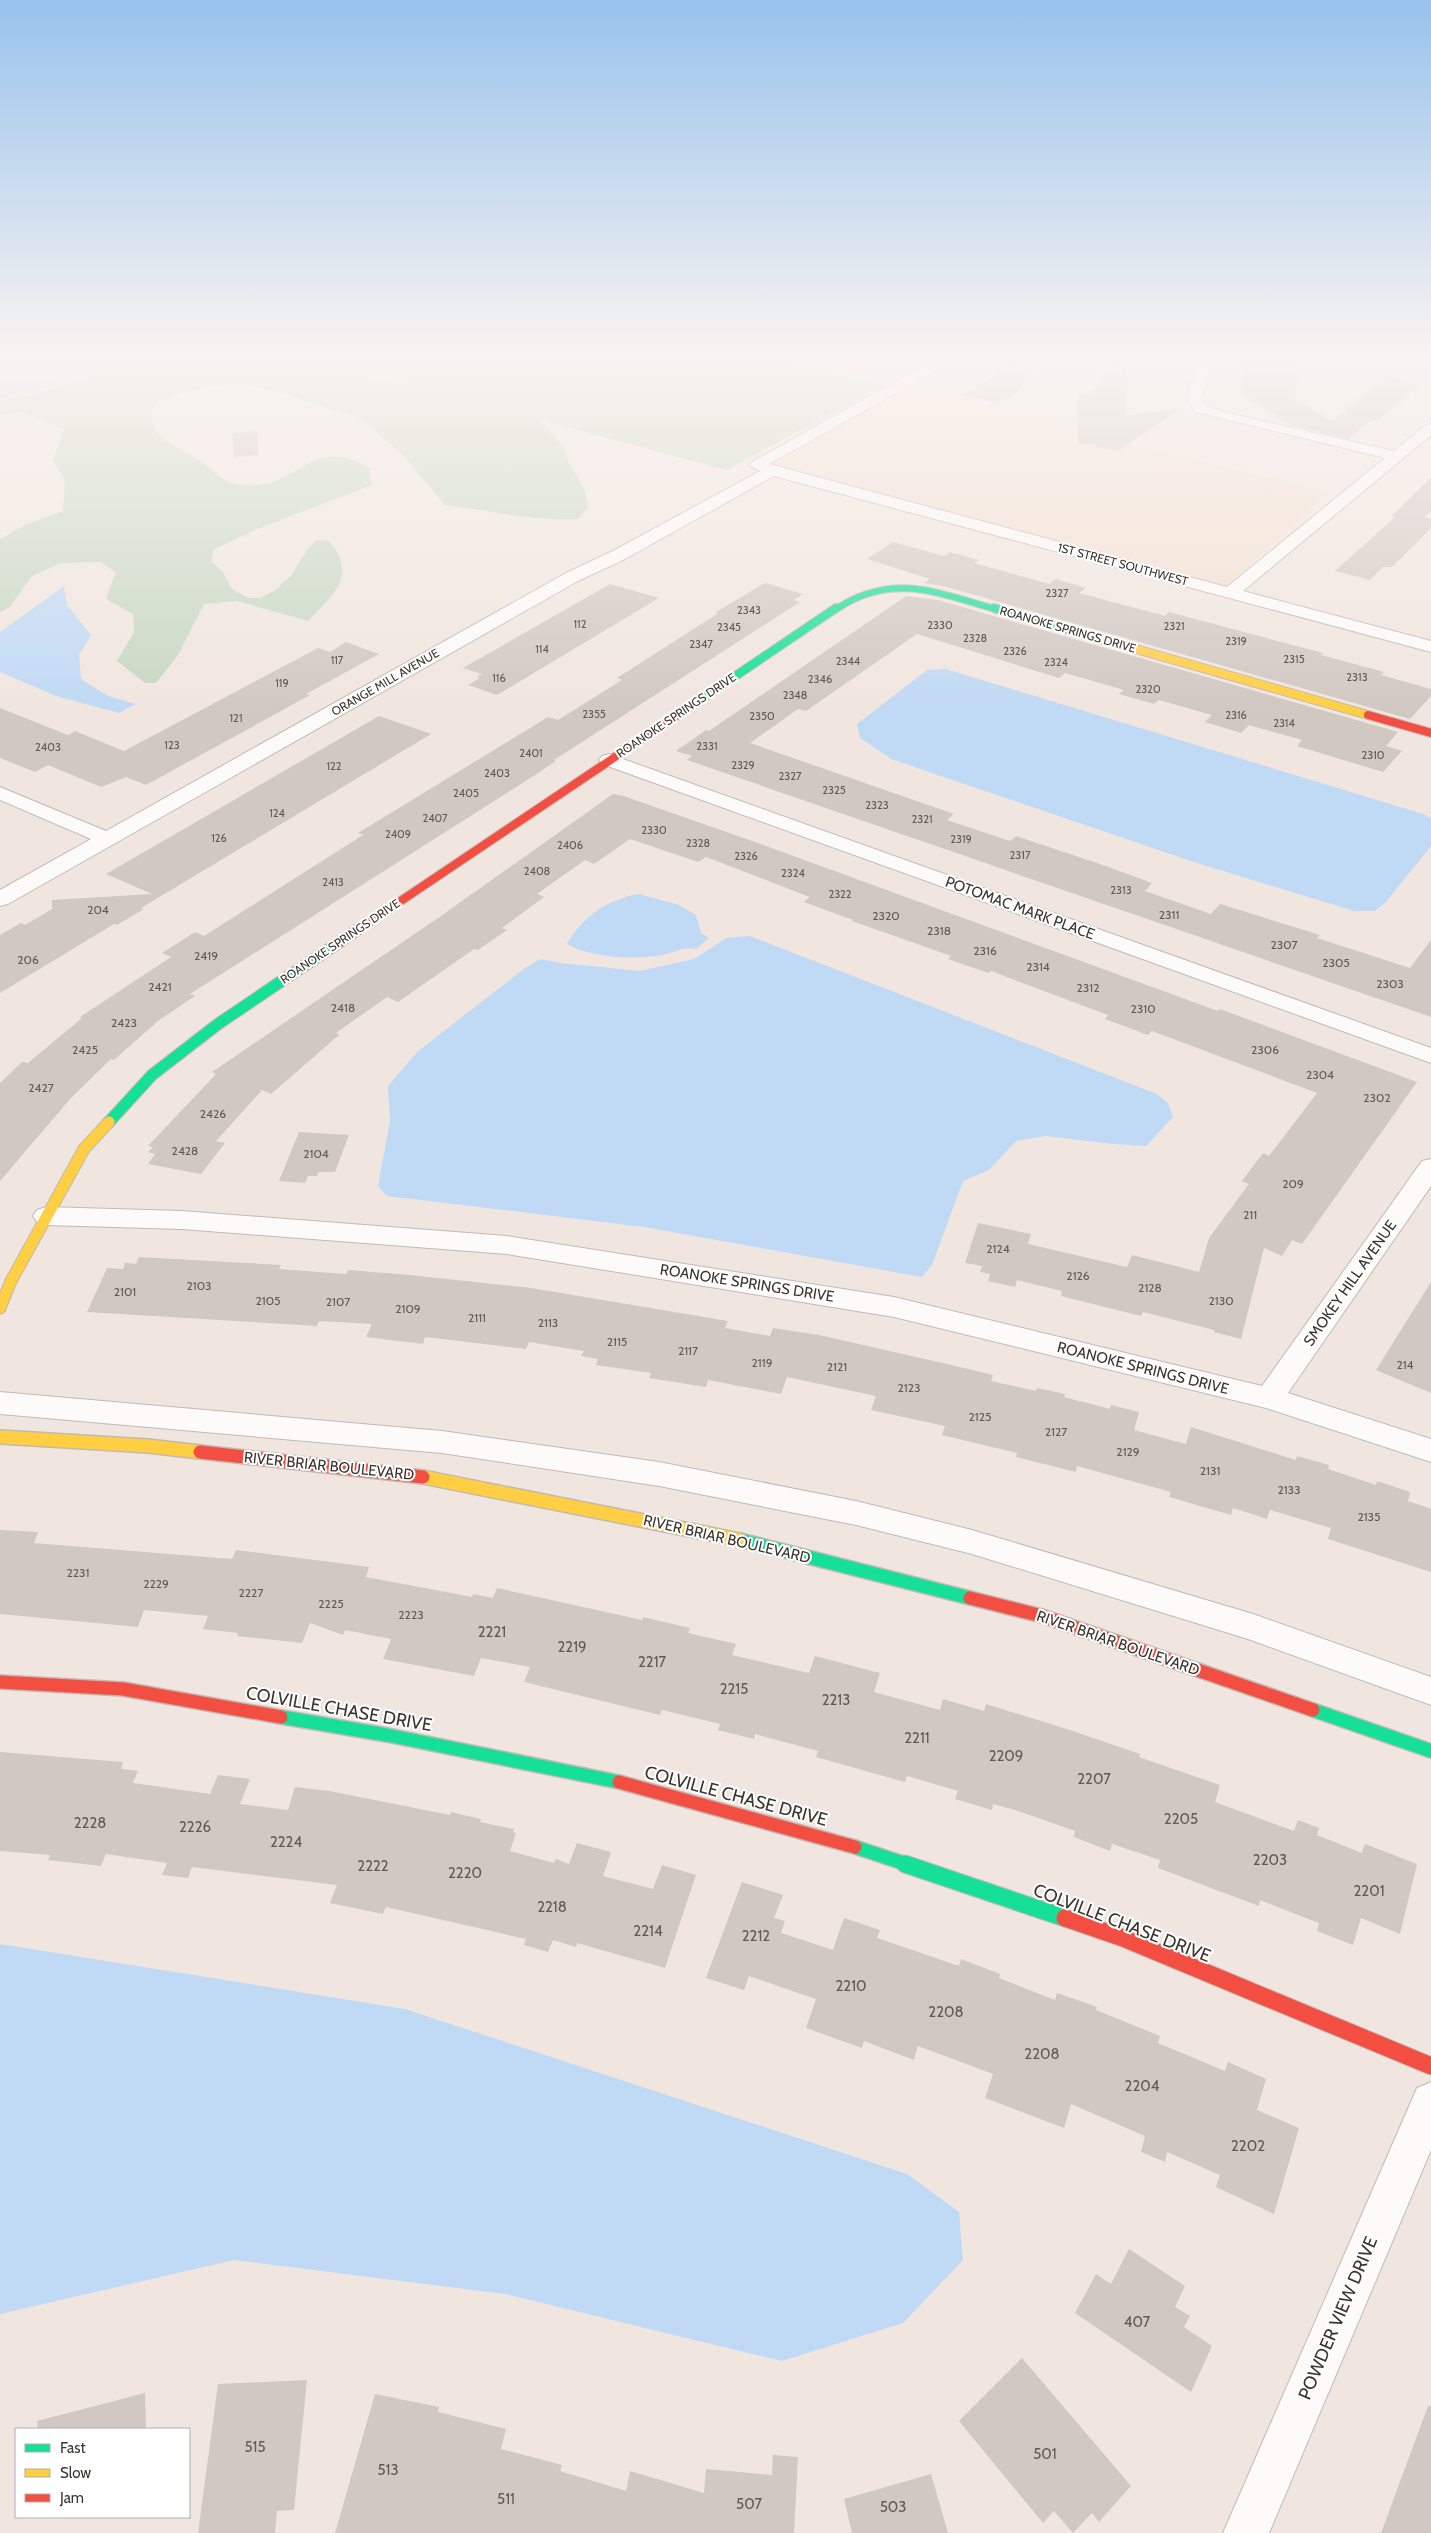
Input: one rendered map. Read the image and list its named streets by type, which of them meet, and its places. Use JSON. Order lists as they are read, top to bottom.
{
  "streets": {
    "street": [
      "1ST STREET SOUTHWEST",
      "ROANOKE SPRINGS DRIVE",
      "ORANGE MILL AVENUE",
      "POTOMAC MARK PLACE",
      "SMOKEY HILL AVENUE",
      "RIVER BRIAR BOULEVARD",
      "COLVILLE CHASE DRIVE",
      "POWDER VIEW DRIVE"
    ]
  },
  "crossings": [
    ["ROANOKE SPRINGS DRIVE", "POTOMAC MARK PLACE"],
    ["ROANOKE SPRINGS DRIVE", "SMOKEY HILL AVENUE"]
  ],
  "house_numbers": [
    "2327",
    "2343",
    "112",
    "2330",
    "2321",
    "2345",
    "2328",
    "2319",
    "2347",
    "114",
    "2326",
    "2315",
    "117",
    "2344",
    "2324",
    "2313",
    "116",
    "2346",
    "119",
    "2320",
    "2348",
    "2355",
    "2316",
    "2350",
    "121",
    "2314",
    "123",
    "2331",
    "2403",
    "2401",
    "2310",
    "2329",
    "122",
    "2403",
    "2327",
    "2325",
    "2405",
    "2323",
    "124",
    "2407",
    "2321",
    "2330",
    "2409",
    "126",
    "2319",
    "2328",
    "2406",
    "2317",
    "2326",
    "2408",
    "2324",
    "2413",
    "2313",
    "2322",
    "204",
    "2311",
    "2320",
    "2318",
    "2307",
    "2316",
    "2419",
    "206",
    "2305",
    "2314",
    "2303",
    "2421",
    "2312",
    "2418",
    "2310",
    "2423",
    "2425",
    "2306",
    "2304",
    "2427",
    "2302",
    "2426",
    "2428",
    "2104",
    "209",
    "211",
    "2124",
    "2126",
    "2103",
    "2128",
    "2101",
    "2105",
    "2130",
    "2107",
    "2109",
    "2111",
    "2113",
    "2115",
    "2117",
    "2119",
    "214",
    "2121",
    "2123",
    "2125",
    "2127",
    "2129",
    "2131",
    "2133",
    "2135",
    "2231",
    "2229",
    "2227",
    "2225",
    "2223",
    "2221",
    "2219",
    "2217",
    "2215",
    "2213",
    "2211",
    "2209",
    "2207",
    "2205",
    "2228",
    "2226",
    "2224",
    "2203",
    "2222",
    "2220",
    "2201",
    "2218",
    "2214",
    "2212",
    "2210",
    "2208",
    "2208",
    "2204",
    "2202",
    "407",
    "515",
    "501",
    "513",
    "511",
    "507",
    "503"
  ],
  "legend": ["Fast", "Slow", "Jam"]
}
